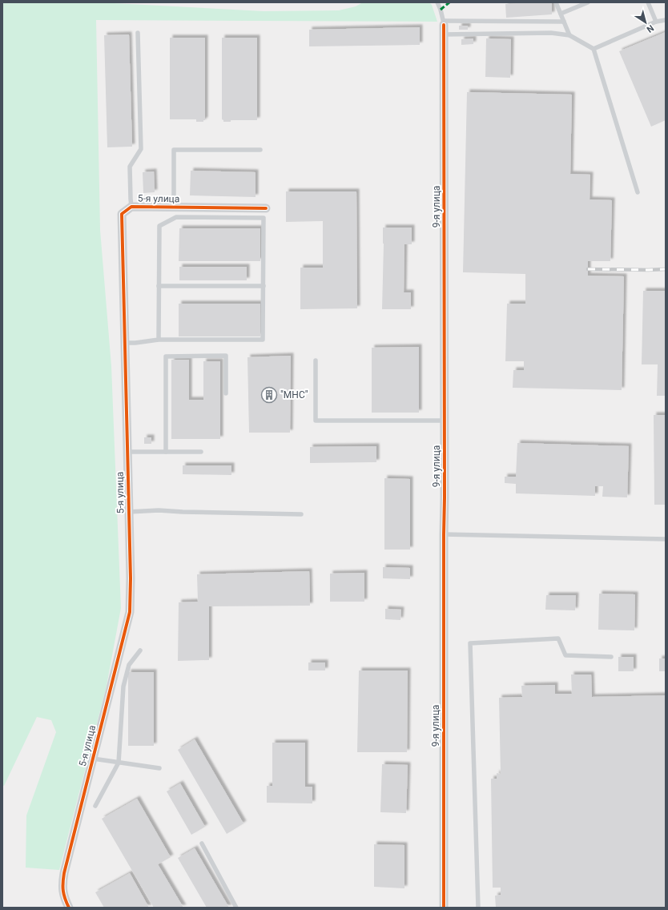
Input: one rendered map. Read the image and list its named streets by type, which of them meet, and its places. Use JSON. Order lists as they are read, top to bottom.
{
  "streets": {
    "street": ["5-я улица", "9-я улица"]
  },
  "places": {
    "building": ["\"МНС\""]
  },
  "north": "bottom right"
}
